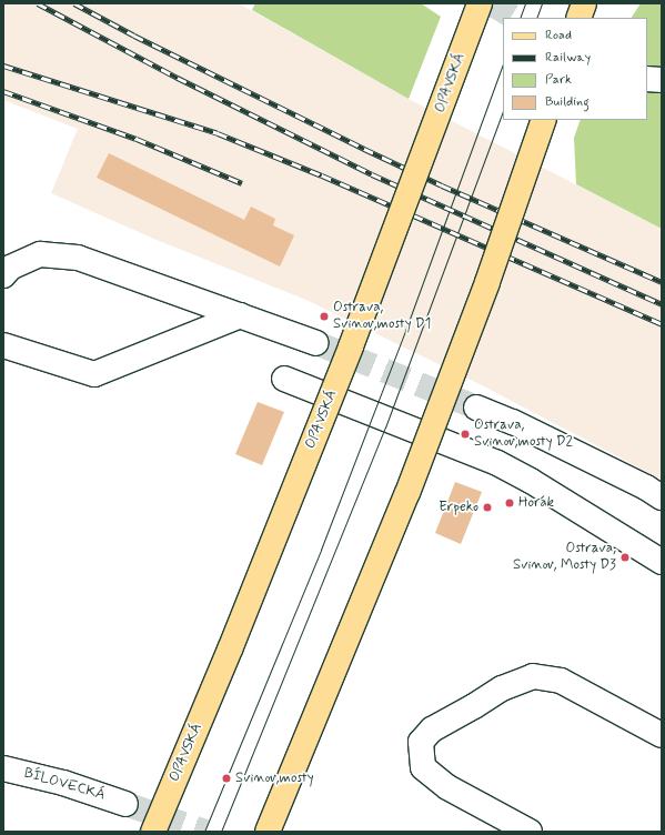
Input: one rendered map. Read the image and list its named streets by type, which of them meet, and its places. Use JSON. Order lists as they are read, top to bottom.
{
  "streets": {
    "main road": ["OPAVSKÁ"],
    "street": ["BÍLOVECKÁ"]
  },
  "places": [
    "Ostrava, Svinov,mosty D1",
    "Ostrava, Svinov,mosty D2",
    "Horák",
    "Erpeko",
    "Ostrava, Svinov, Mosty D3",
    "Svinov,mosty"
  ],
  "legend": [
    "Road",
    "Railway",
    "Park",
    "Building"
  ]
}
